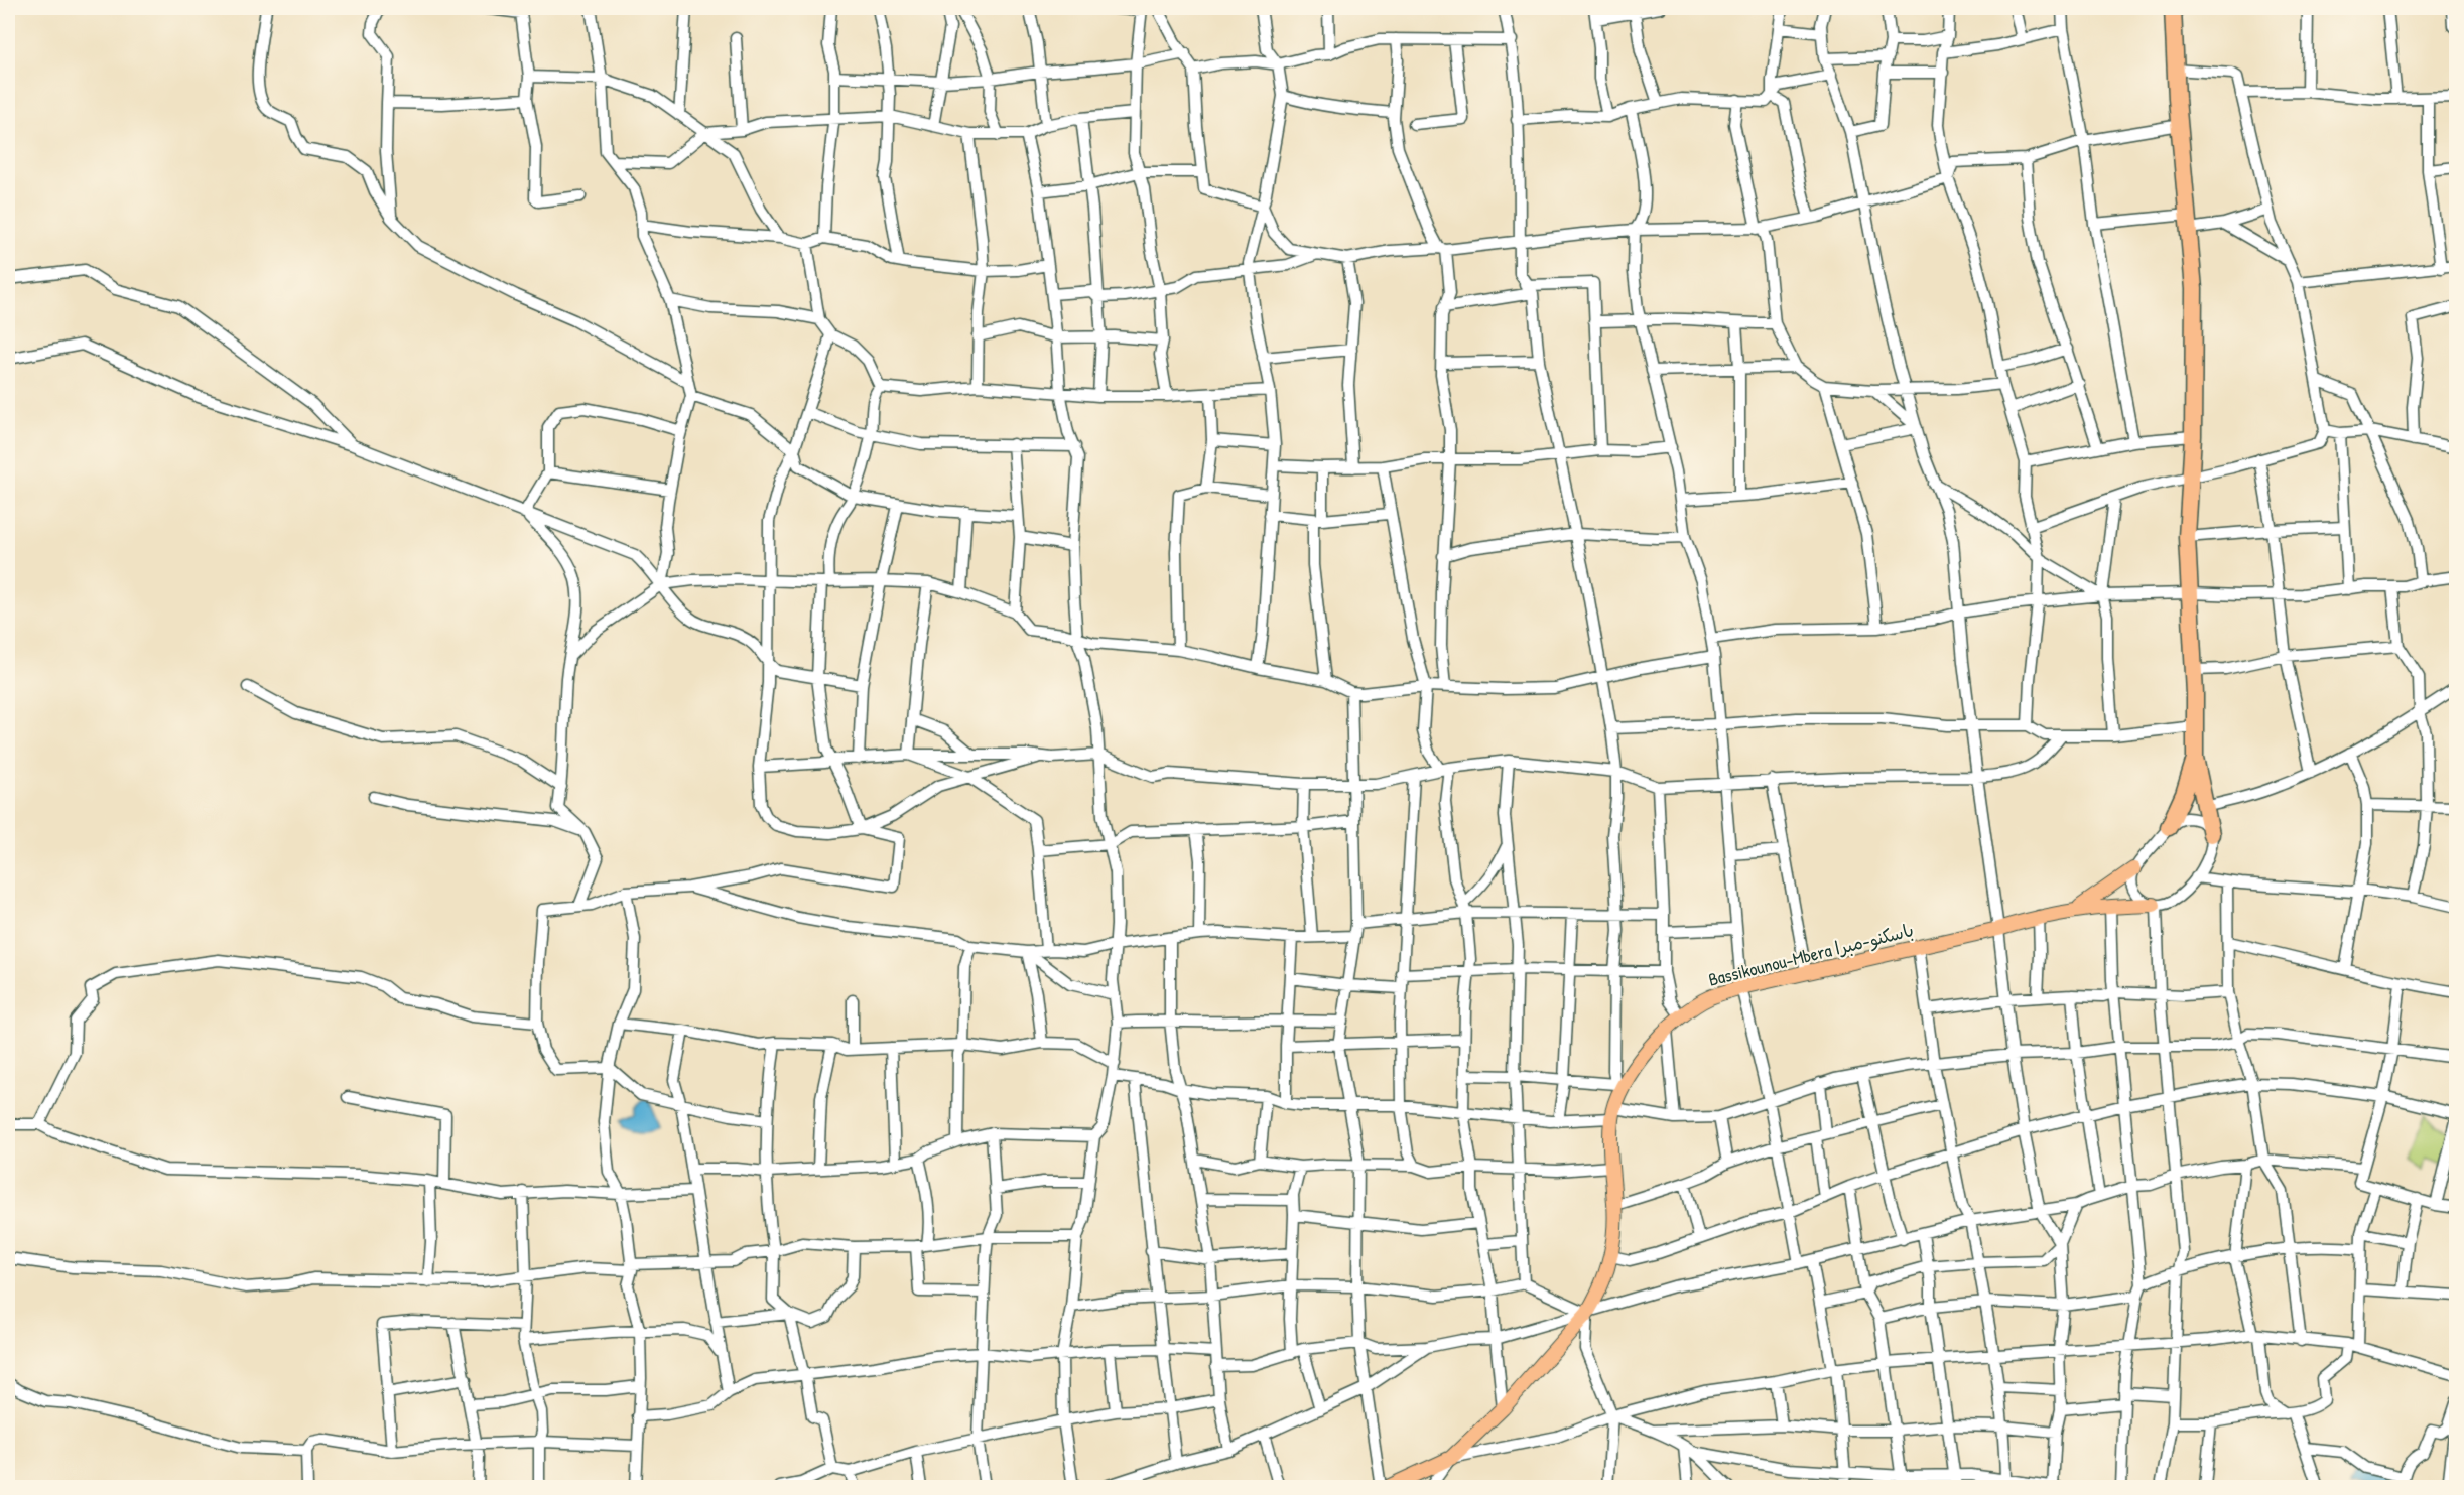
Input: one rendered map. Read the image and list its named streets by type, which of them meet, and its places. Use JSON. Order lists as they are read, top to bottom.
{
  "streets": {
    "main road": ["Bassikounou-Mbera باسكنو-مبرا"]
  }
}
